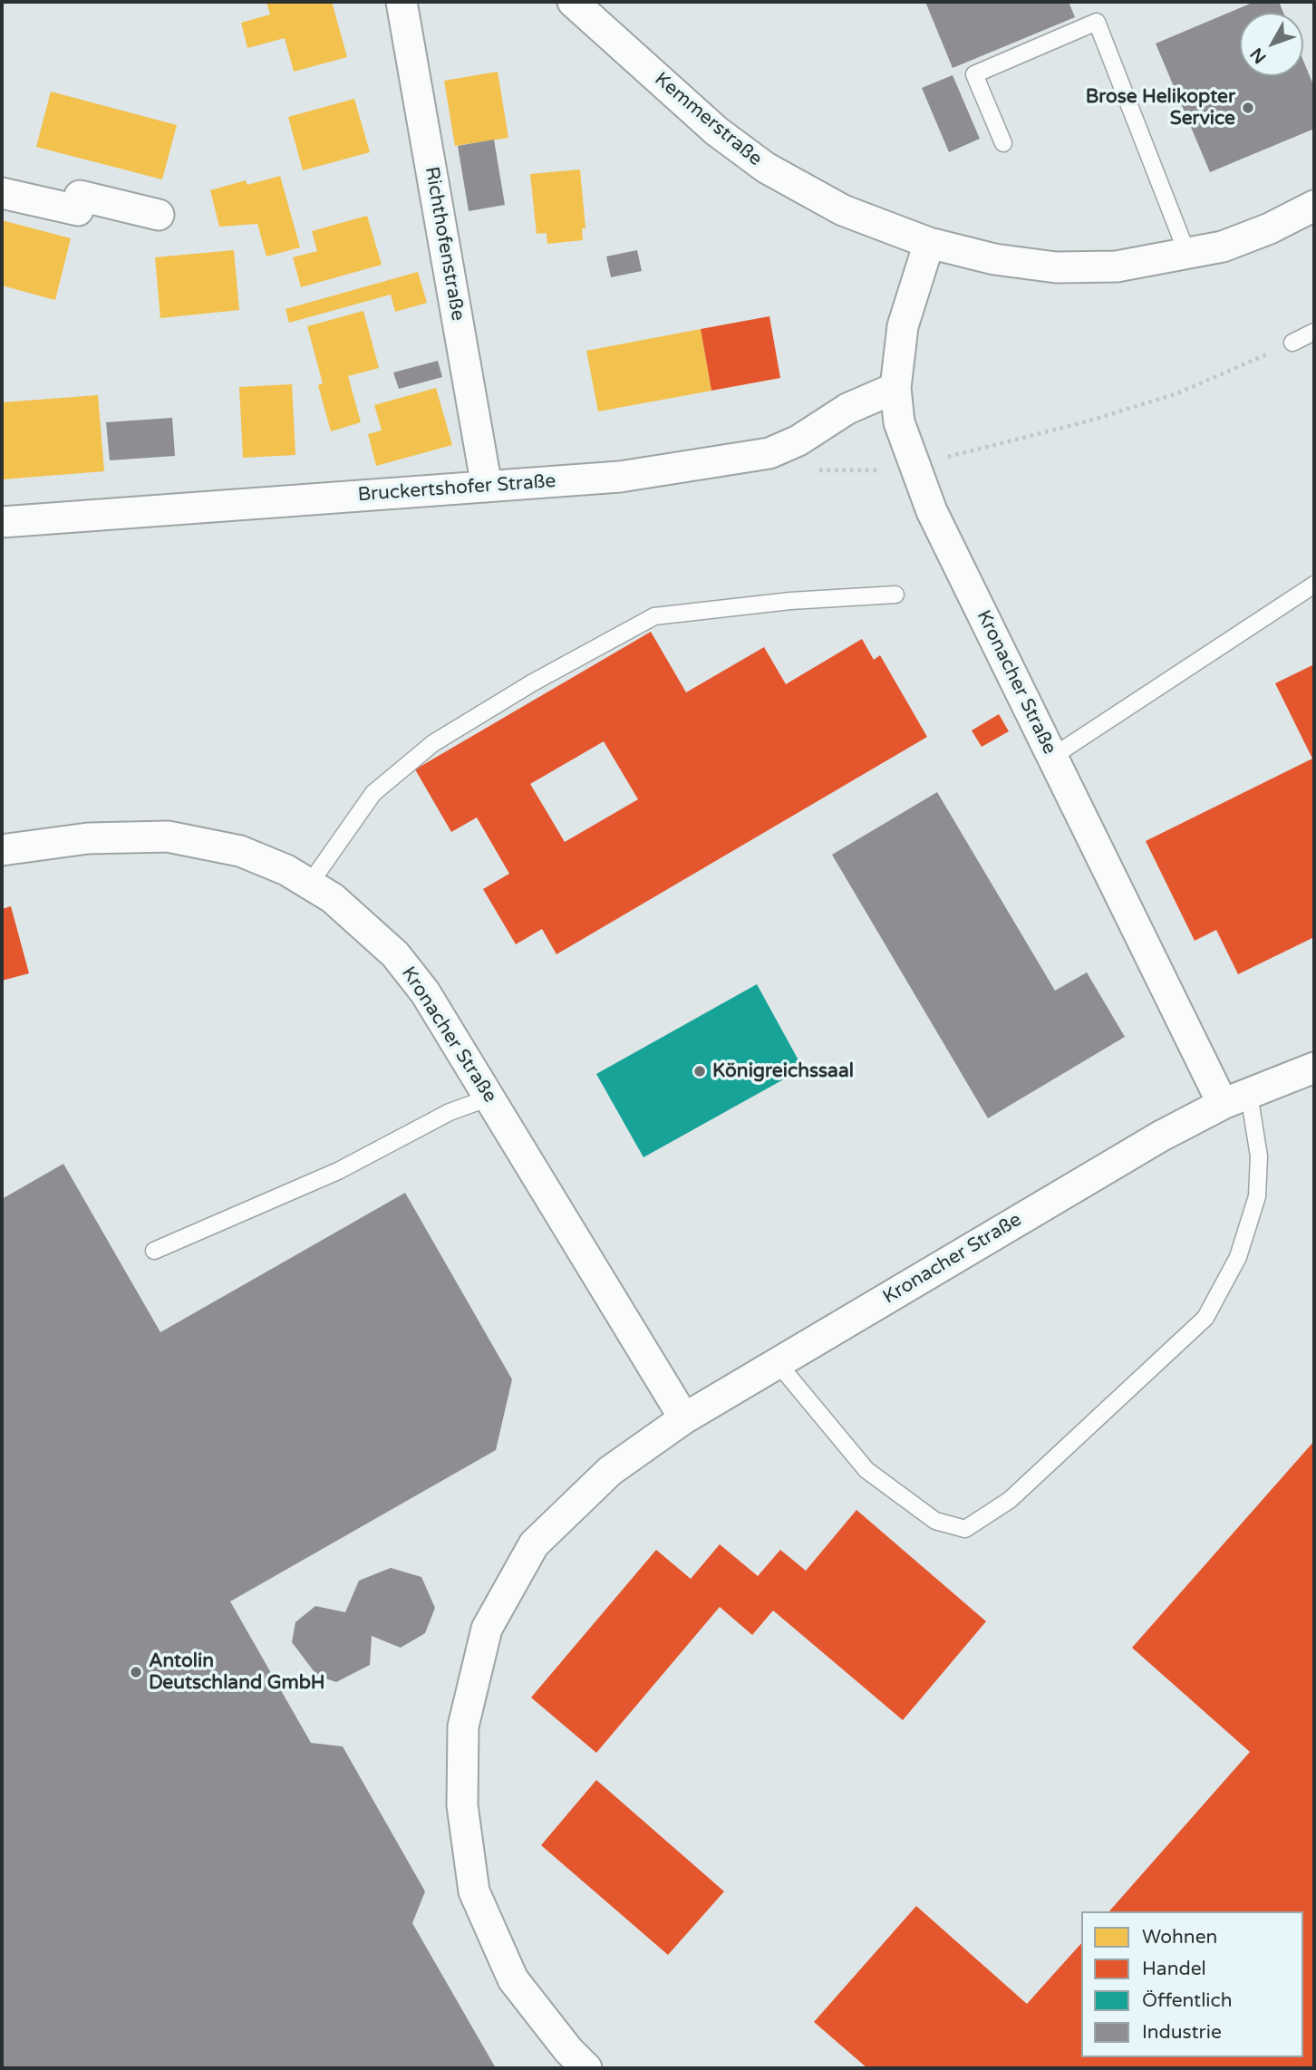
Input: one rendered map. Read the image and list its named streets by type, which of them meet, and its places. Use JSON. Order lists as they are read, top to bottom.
{
  "streets": {
    "street": [
      "Kemmerstraße",
      "Richthofenstraße",
      "Bruckertshofer Straße",
      "Kronacher Straße"
    ]
  },
  "crossings": [
    ["Kemmerstraße", "Kronacher Straße"],
    ["Richthofenstraße", "Bruckertshofer Straße"],
    ["Bruckertshofer Straße", "Kronacher Straße"]
  ],
  "places": ["Brose Helikopter Service", "Königreichssaal", "Antolin Deutschland GmbH"],
  "legend": [
    "Wohnen",
    "Handel",
    "Öffentlich",
    "Industrie"
  ],
  "north": "bottom left"
}
